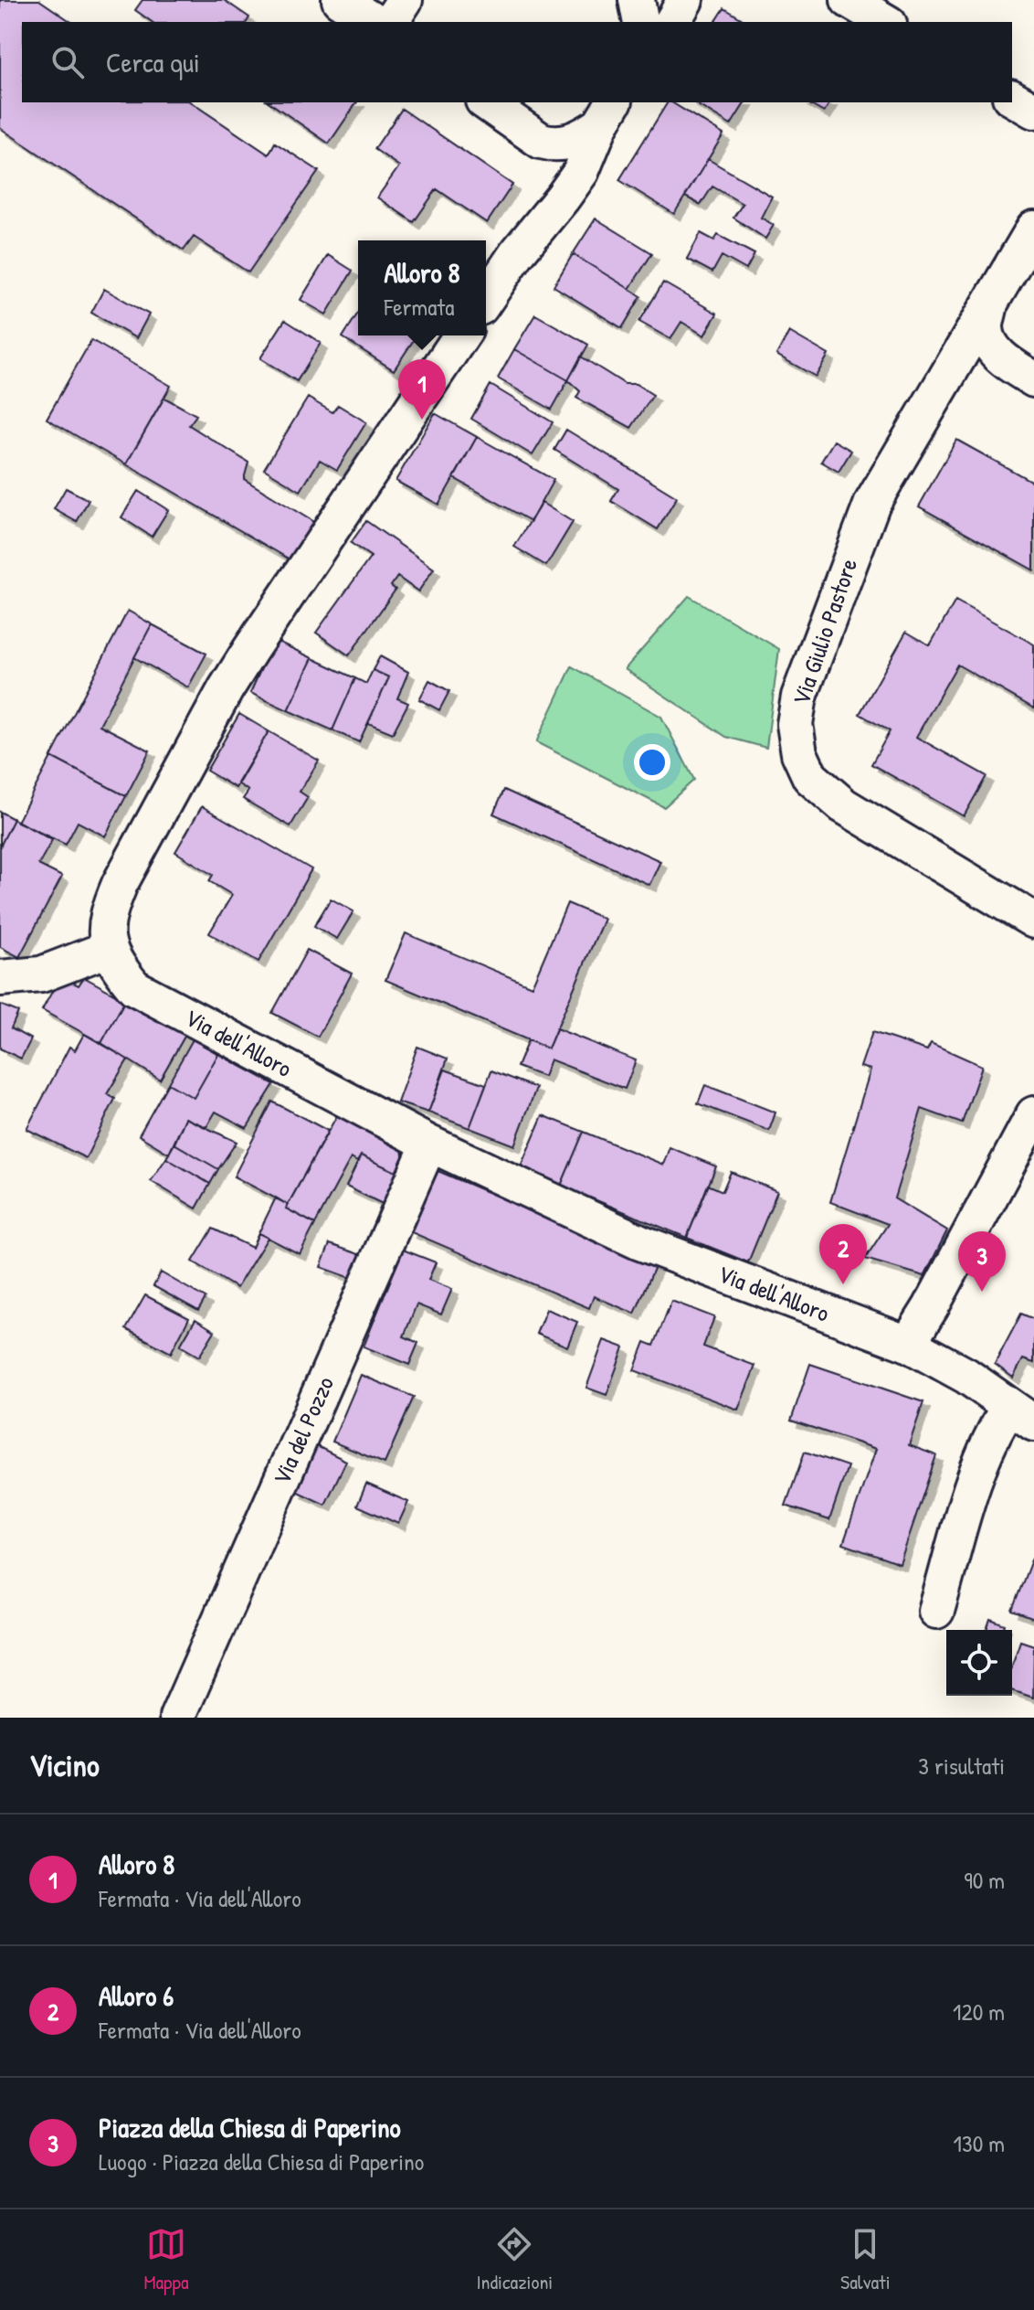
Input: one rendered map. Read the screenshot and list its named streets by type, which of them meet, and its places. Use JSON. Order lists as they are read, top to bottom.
{
  "streets": {
    "street": ["Via Giulio Pastore", "Via dell'Alloro", "Via del Pozzo"]
  },
  "crossings": [
    ["Via dell'Alloro", "Via del Pozzo"]
  ],
  "page": {
    "search": "Cerca qui",
    "popup": ["Alloro 8", "Fermata"],
    "pins": ["1", "2", "3"],
    "heading": ["Vicino", "3 risultati"],
    "list": [
      {
        "mark": "1",
        "name": "Alloro 8",
        "note": "Fermata · Via dell'Alloro",
        "value": "90 m"
      },
      {
        "mark": "2",
        "name": "Alloro 6",
        "note": "Fermata · Via dell'Alloro",
        "value": "120 m"
      },
      {
        "mark": "3",
        "name": "Piazza della Chiesa di Paperino",
        "note": "Luogo · Piazza della Chiesa di Paperino",
        "value": "130 m"
      }
    ],
    "nav": ["Mappa", "Indicazioni", "Salvati"]
  }
}
